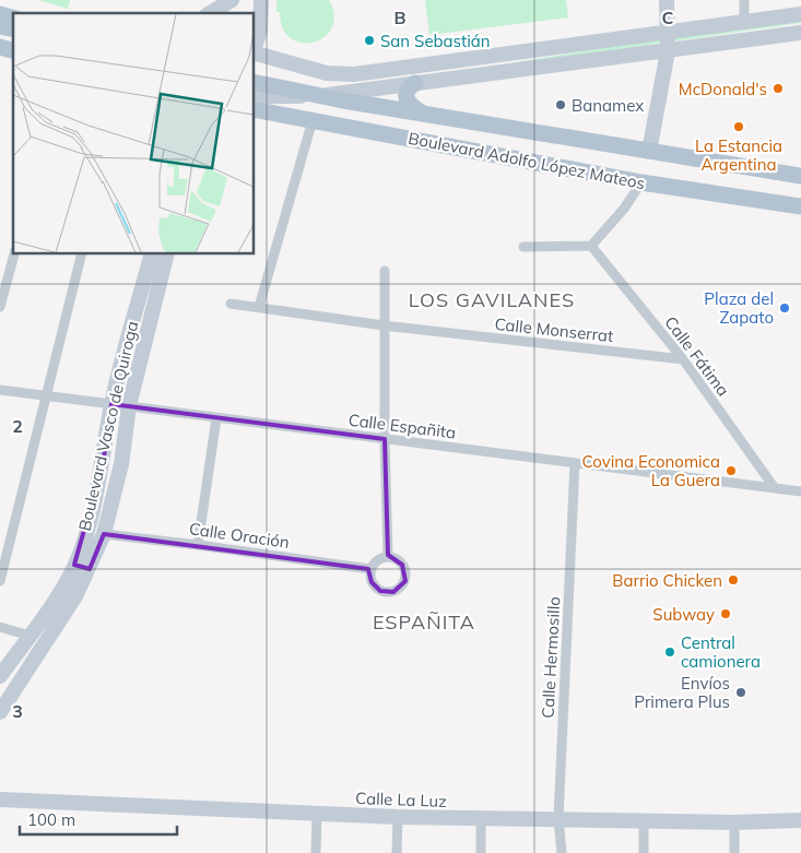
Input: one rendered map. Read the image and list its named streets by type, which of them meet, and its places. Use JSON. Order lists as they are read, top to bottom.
{
  "streets": {
    "main road": ["Boulevard Adolfo López Mateos"],
    "street": [
      "Calle Monserrat",
      "Calle Fátima",
      "Boulevard Vasco de Quiroga",
      "Calle Españita",
      "Calle Oración",
      "Calle Hermosillo",
      "Calle La Luz"
    ]
  },
  "crossings": [
    ["Calle Monserrat", "Calle Fátima"],
    ["Calle Fátima", "Calle Españita"],
    ["Boulevard Vasco de Quiroga", "Calle Españita"],
    ["Boulevard Vasco de Quiroga", "Calle Oración"],
    ["Calle Españita", "Calle Hermosillo"],
    ["Calle Hermosillo", "Calle La Luz"]
  ],
  "districts": ["LOS GAVILANES", "ESPAÑITA"],
  "places": [
    "San Sebastián",
    "McDonald's",
    "Banamex",
    "La Estancia Argentina",
    "Plaza del Zapato",
    "Covina Economica La Guera",
    "Barrio Chicken",
    "Subway",
    "Central camionera",
    "Envíos Primera Plus"
  ],
  "scale_bar": "100 m",
  "grid": {
    "columns": ["B", "C"],
    "rows": ["2", "3"]
  }
}
